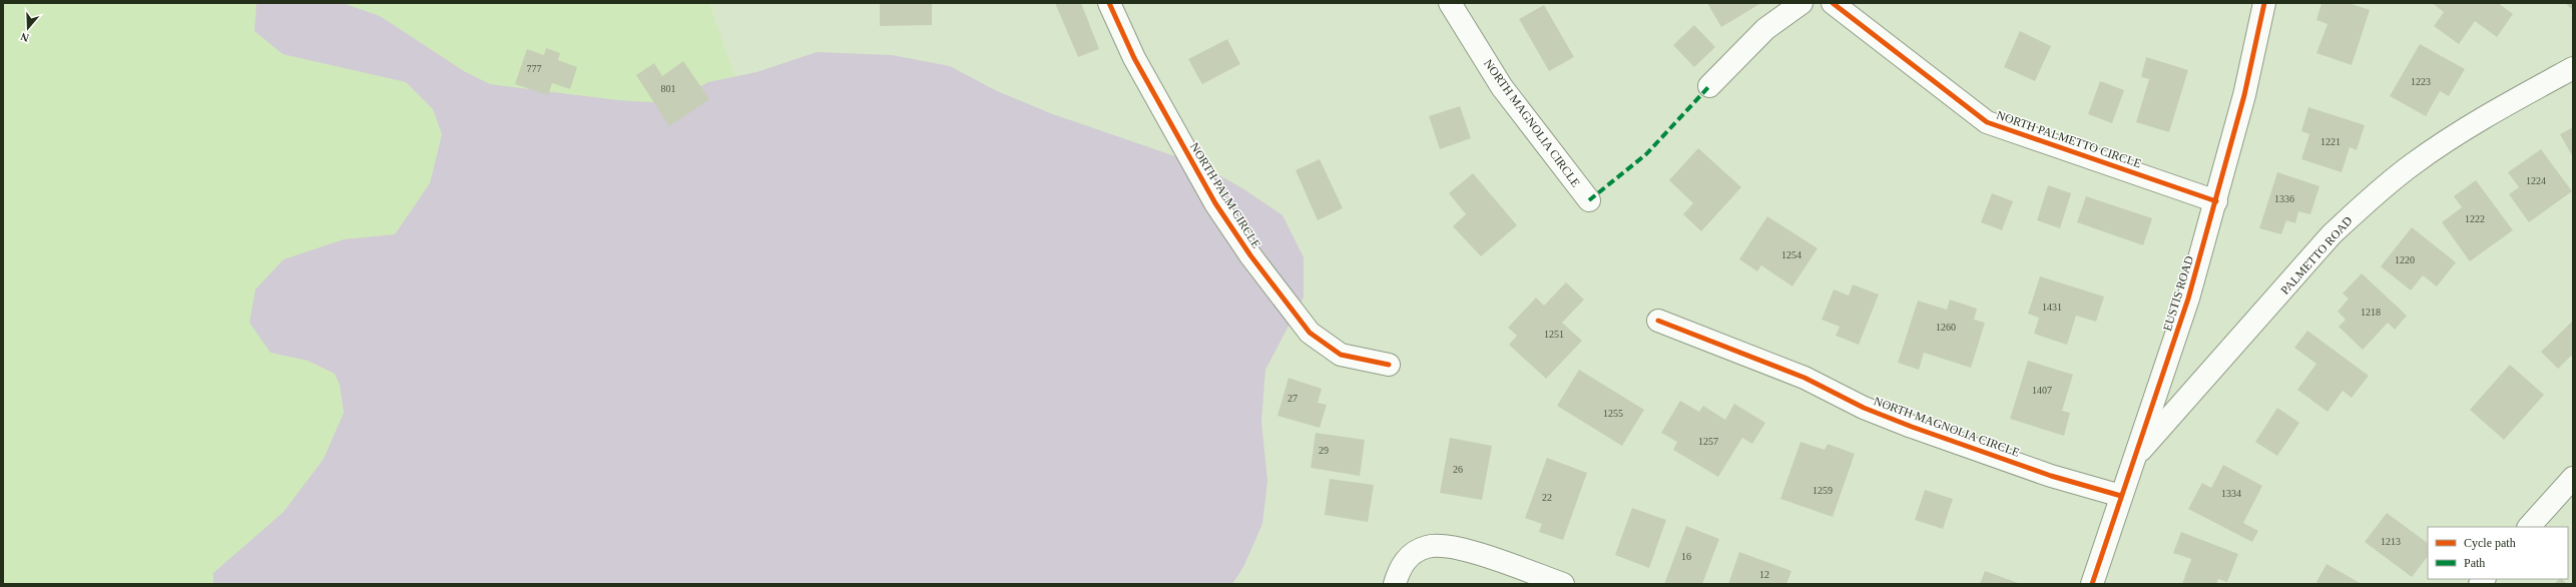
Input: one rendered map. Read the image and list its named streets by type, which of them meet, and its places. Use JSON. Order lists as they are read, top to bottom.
{
  "streets": {
    "street": [
      "NORTH MAGNOLIA CIRCLE",
      "NORTH PALMETTO CIRCLE",
      "NORTH PALM CIRCLE",
      "PALMETTO ROAD",
      "EUSTIS ROAD"
    ]
  },
  "crossings": [
    ["NORTH MAGNOLIA CIRCLE", "EUSTIS ROAD"],
    ["NORTH PALMETTO CIRCLE", "EUSTIS ROAD"],
    ["PALMETTO ROAD", "EUSTIS ROAD"]
  ],
  "house_numbers": [
    "777",
    "1223",
    "801",
    "1221",
    "1224",
    "1336",
    "1222",
    "1254",
    "1220",
    "1431",
    "1218",
    "1260",
    "1251",
    "1407",
    "27",
    "1255",
    "1257",
    "29",
    "26",
    "1259",
    "1334",
    "22",
    "1213",
    "16",
    "12"
  ],
  "legend": ["Cycle path", "Path"],
  "north": "bottom"
}
